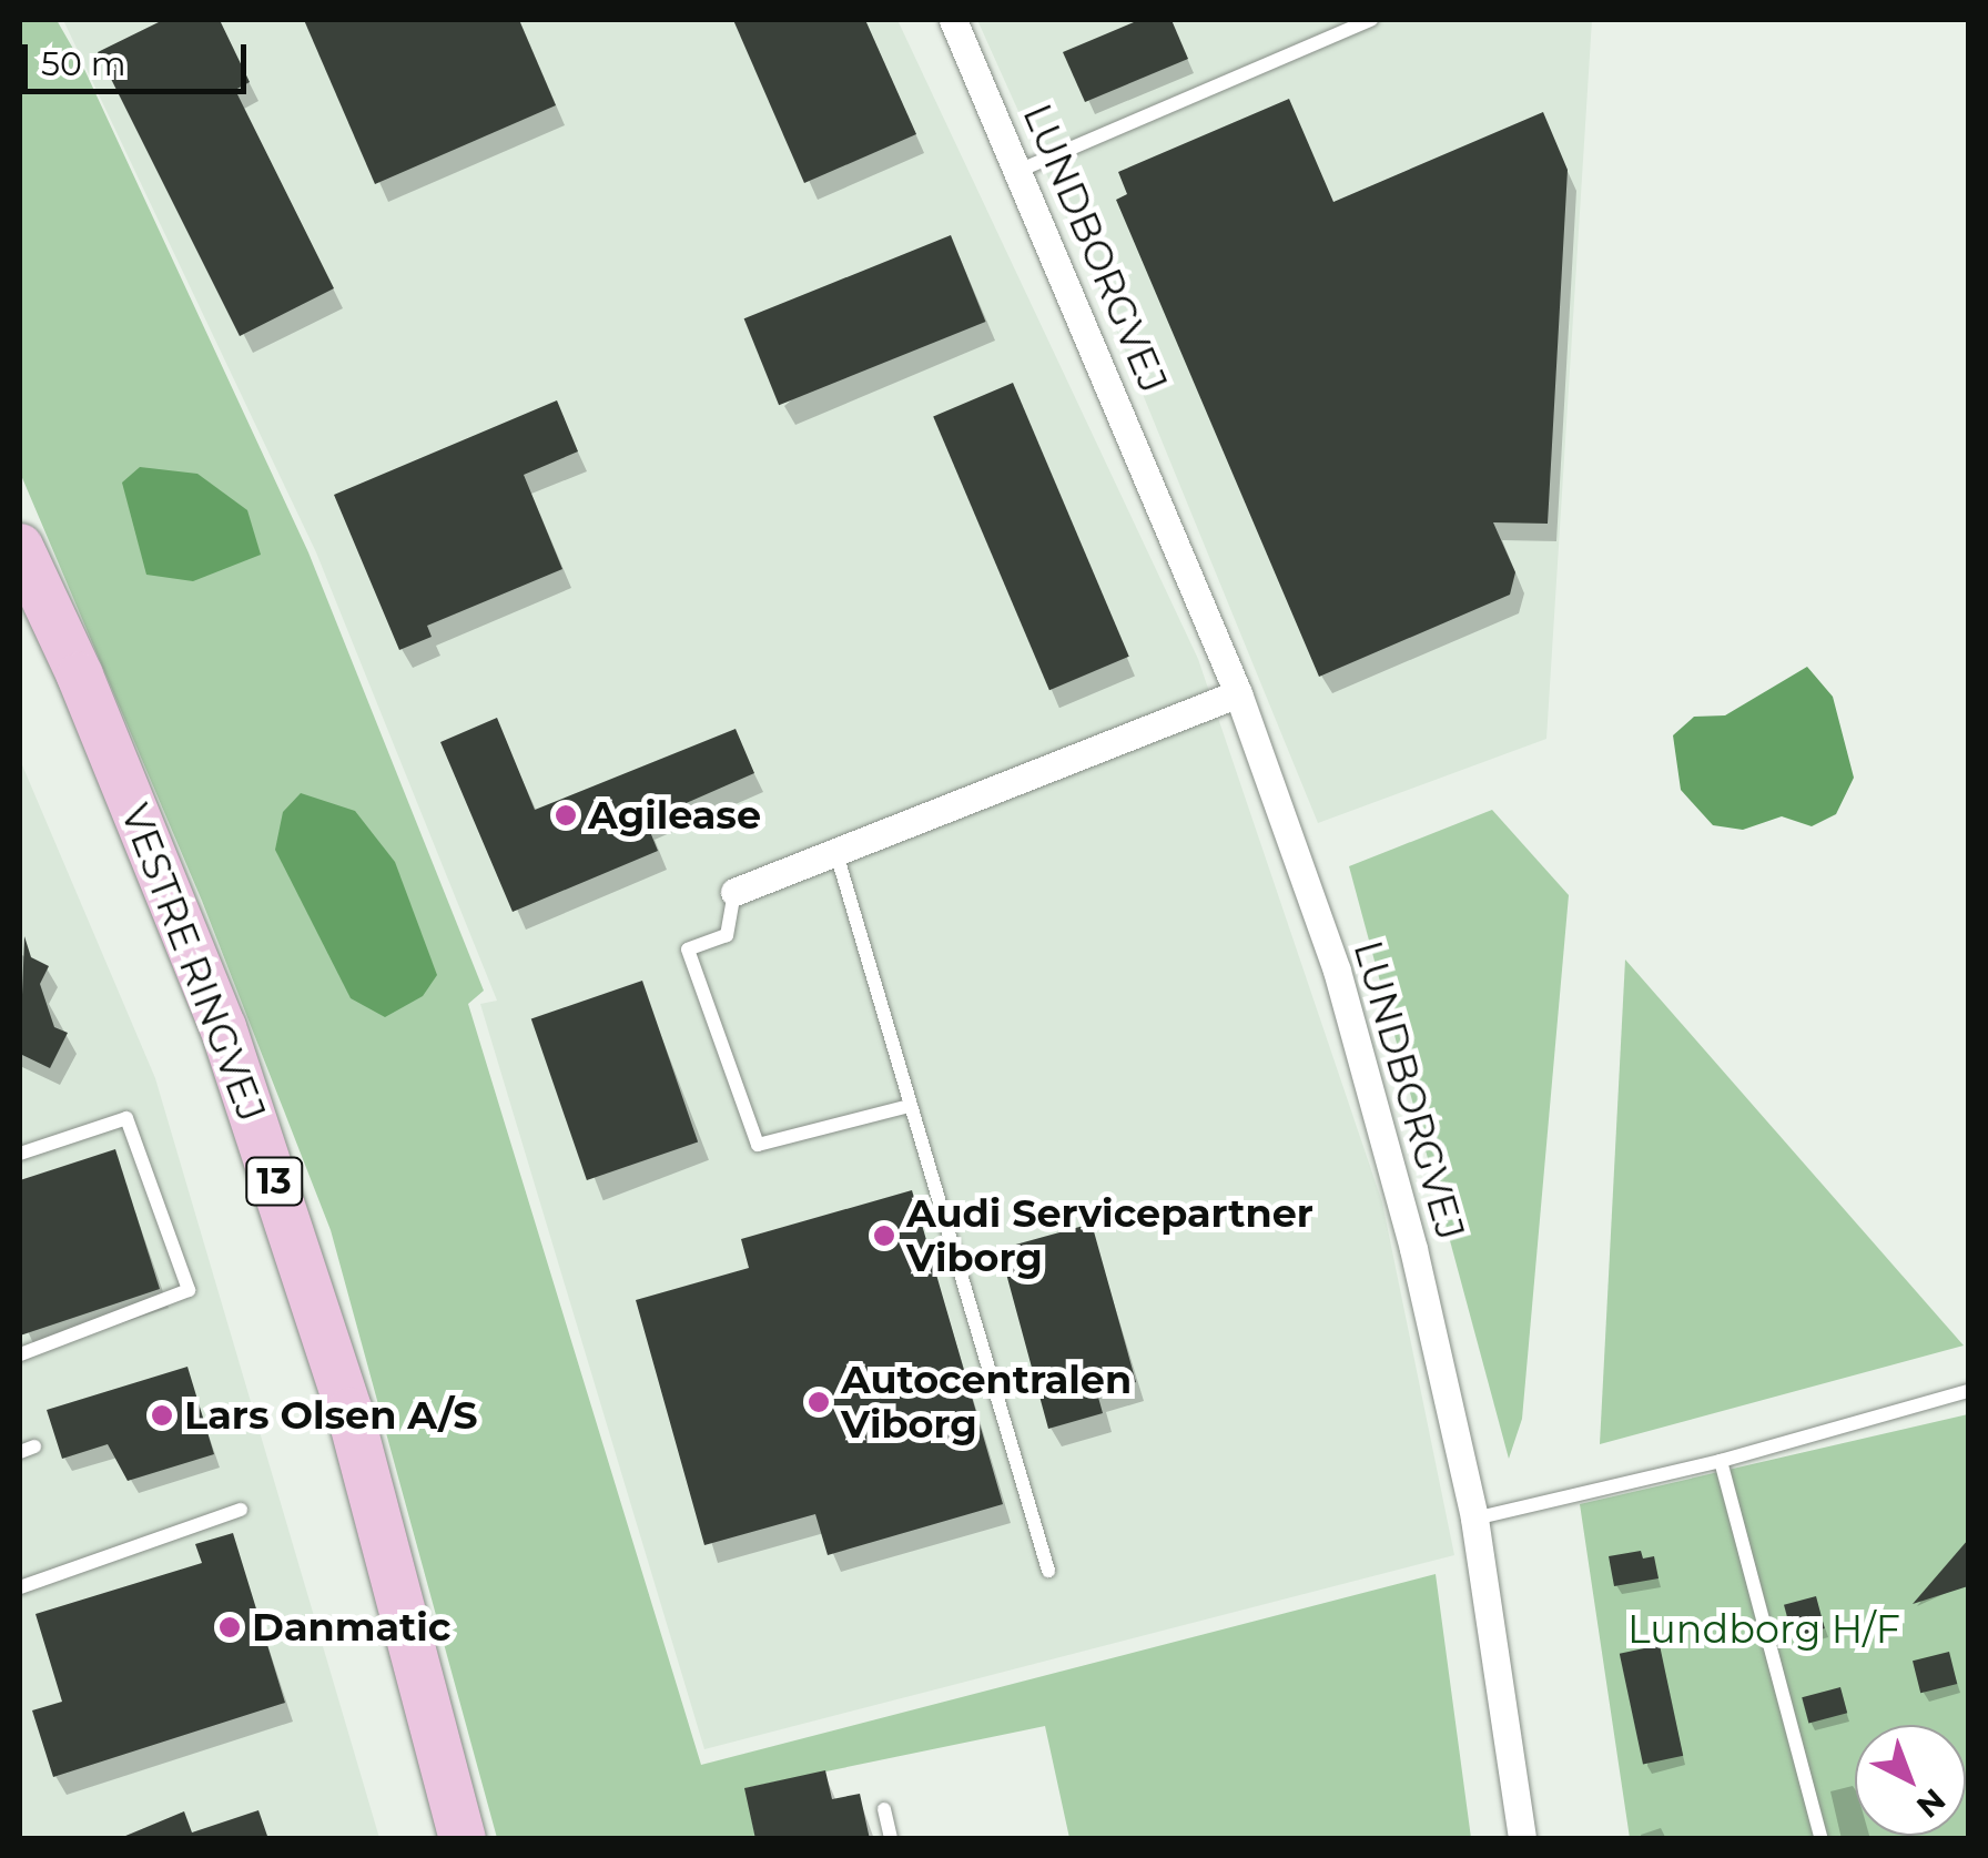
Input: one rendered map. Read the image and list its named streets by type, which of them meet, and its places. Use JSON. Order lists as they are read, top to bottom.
{
  "streets": {
    "main road": ["VESTRE RINGVEJ", "13"],
    "street": ["LUNDBORGVEJ"]
  },
  "parks": ["Lundborg H/F"],
  "places": [
    "Agilease",
    "Audi Servicepartner Viborg",
    "Autocentralen Viborg",
    "Lars Olsen A/S",
    "Danmatic"
  ],
  "scale_bar": "50 m",
  "north": "bottom right"
}
